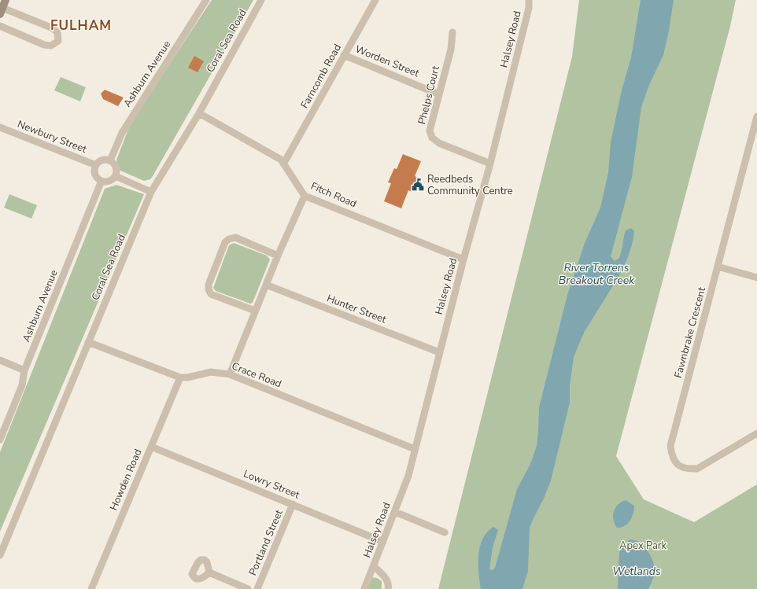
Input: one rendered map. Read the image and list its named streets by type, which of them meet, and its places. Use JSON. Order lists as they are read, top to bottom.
{
  "streets": {
    "street": [
      "Halsey Road",
      "Coral Sea Road",
      "Worden Street",
      "Ashburn Avenue",
      "Farncomb Road",
      "Phelps Court",
      "Newbury Street",
      "Fitch Road",
      "Hunter Street",
      "Fawnbrake Crescent",
      "Crace Road",
      "Howden Road",
      "Lowry Street",
      "Portland Street"
    ]
  },
  "crossings": [
    ["Halsey Road", "Phelps Court"],
    ["Halsey Road", "Fitch Road"],
    ["Halsey Road", "Hunter Street"],
    ["Halsey Road", "Crace Road"],
    ["Halsey Road", "Lowry Street"],
    ["Coral Sea Road", "Fitch Road"],
    ["Coral Sea Road", "Crace Road"],
    ["Worden Street", "Farncomb Road"],
    ["Worden Street", "Phelps Court"],
    ["Ashburn Avenue", "Newbury Street"],
    ["Farncomb Road", "Fitch Road"],
    ["Crace Road", "Howden Road"],
    ["Howden Road", "Lowry Street"],
    ["Lowry Street", "Portland Street"]
  ],
  "districts": ["FULHAM"],
  "water": ["River Torrens Breakout Creek", "Wetlands"],
  "parks": ["Apex Park"],
  "places": {
    "public building": ["Reedbeds Community Centre"]
  }
}
